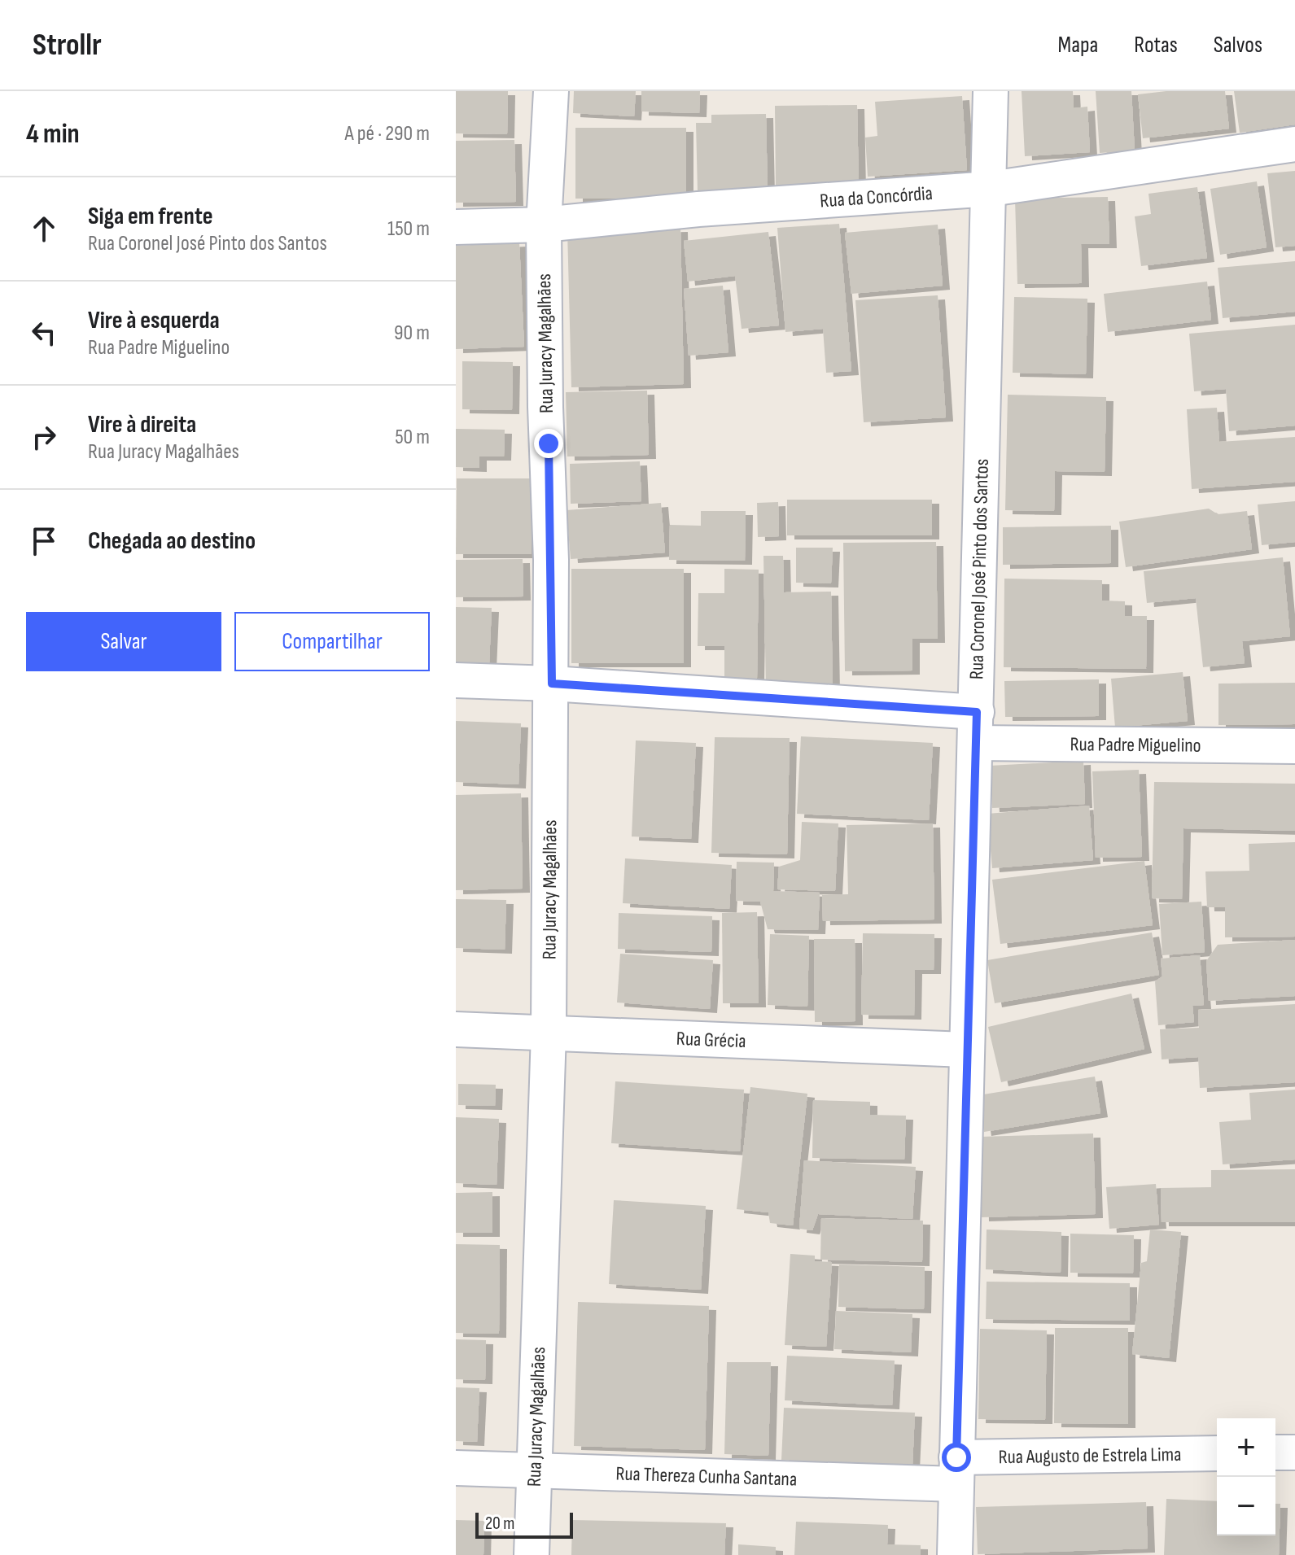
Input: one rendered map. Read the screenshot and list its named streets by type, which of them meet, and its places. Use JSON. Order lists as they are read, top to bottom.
{
  "streets": {
    "street": [
      "Rua da Concórdia",
      "Rua Juracy Magalhães",
      "Rua Coronel José Pinto dos Santos",
      "Rua Padre Miguelino",
      "Rua Grécia",
      "Rua Augusto de Estrela Lima",
      "Rua Thereza Cunha Santana"
    ]
  },
  "crossings": [
    ["Rua da Concórdia", "Rua Juracy Magalhães"],
    ["Rua da Concórdia", "Rua Coronel José Pinto dos Santos"],
    ["Rua Juracy Magalhães", "Rua Padre Miguelino"],
    ["Rua Juracy Magalhães", "Rua Grécia"],
    ["Rua Juracy Magalhães", "Rua Thereza Cunha Santana"],
    ["Rua Coronel José Pinto dos Santos", "Rua Padre Miguelino"],
    ["Rua Coronel José Pinto dos Santos", "Rua Grécia"],
    ["Rua Coronel José Pinto dos Santos", "Rua Augusto de Estrela Lima"],
    ["Rua Coronel José Pinto dos Santos", "Rua Thereza Cunha Santana"],
    ["Rua Augusto de Estrela Lima", "Rua Thereza Cunha Santana"]
  ],
  "scale_bar": "20 m",
  "page": {
    "header": "Strollr",
    "nav": ["Mapa", "Rotas", "Salvos"],
    "heading": ["4 min", "A pé · 290 m"],
    "list": [
      ["Siga em frente", "Rua Coronel José Pinto dos Santos", "150 m"],
      ["Vire à esquerda", "Rua Padre Miguelino", "90 m"],
      ["Vire à direita", "Rua Juracy Magalhães", "50 m"],
      "Chegada ao destino"
    ],
    "buttons": ["Salvar", "Compartilhar"],
    "map_buttons": ["+", "−"],
    "scale": "20 m"
  }
}
